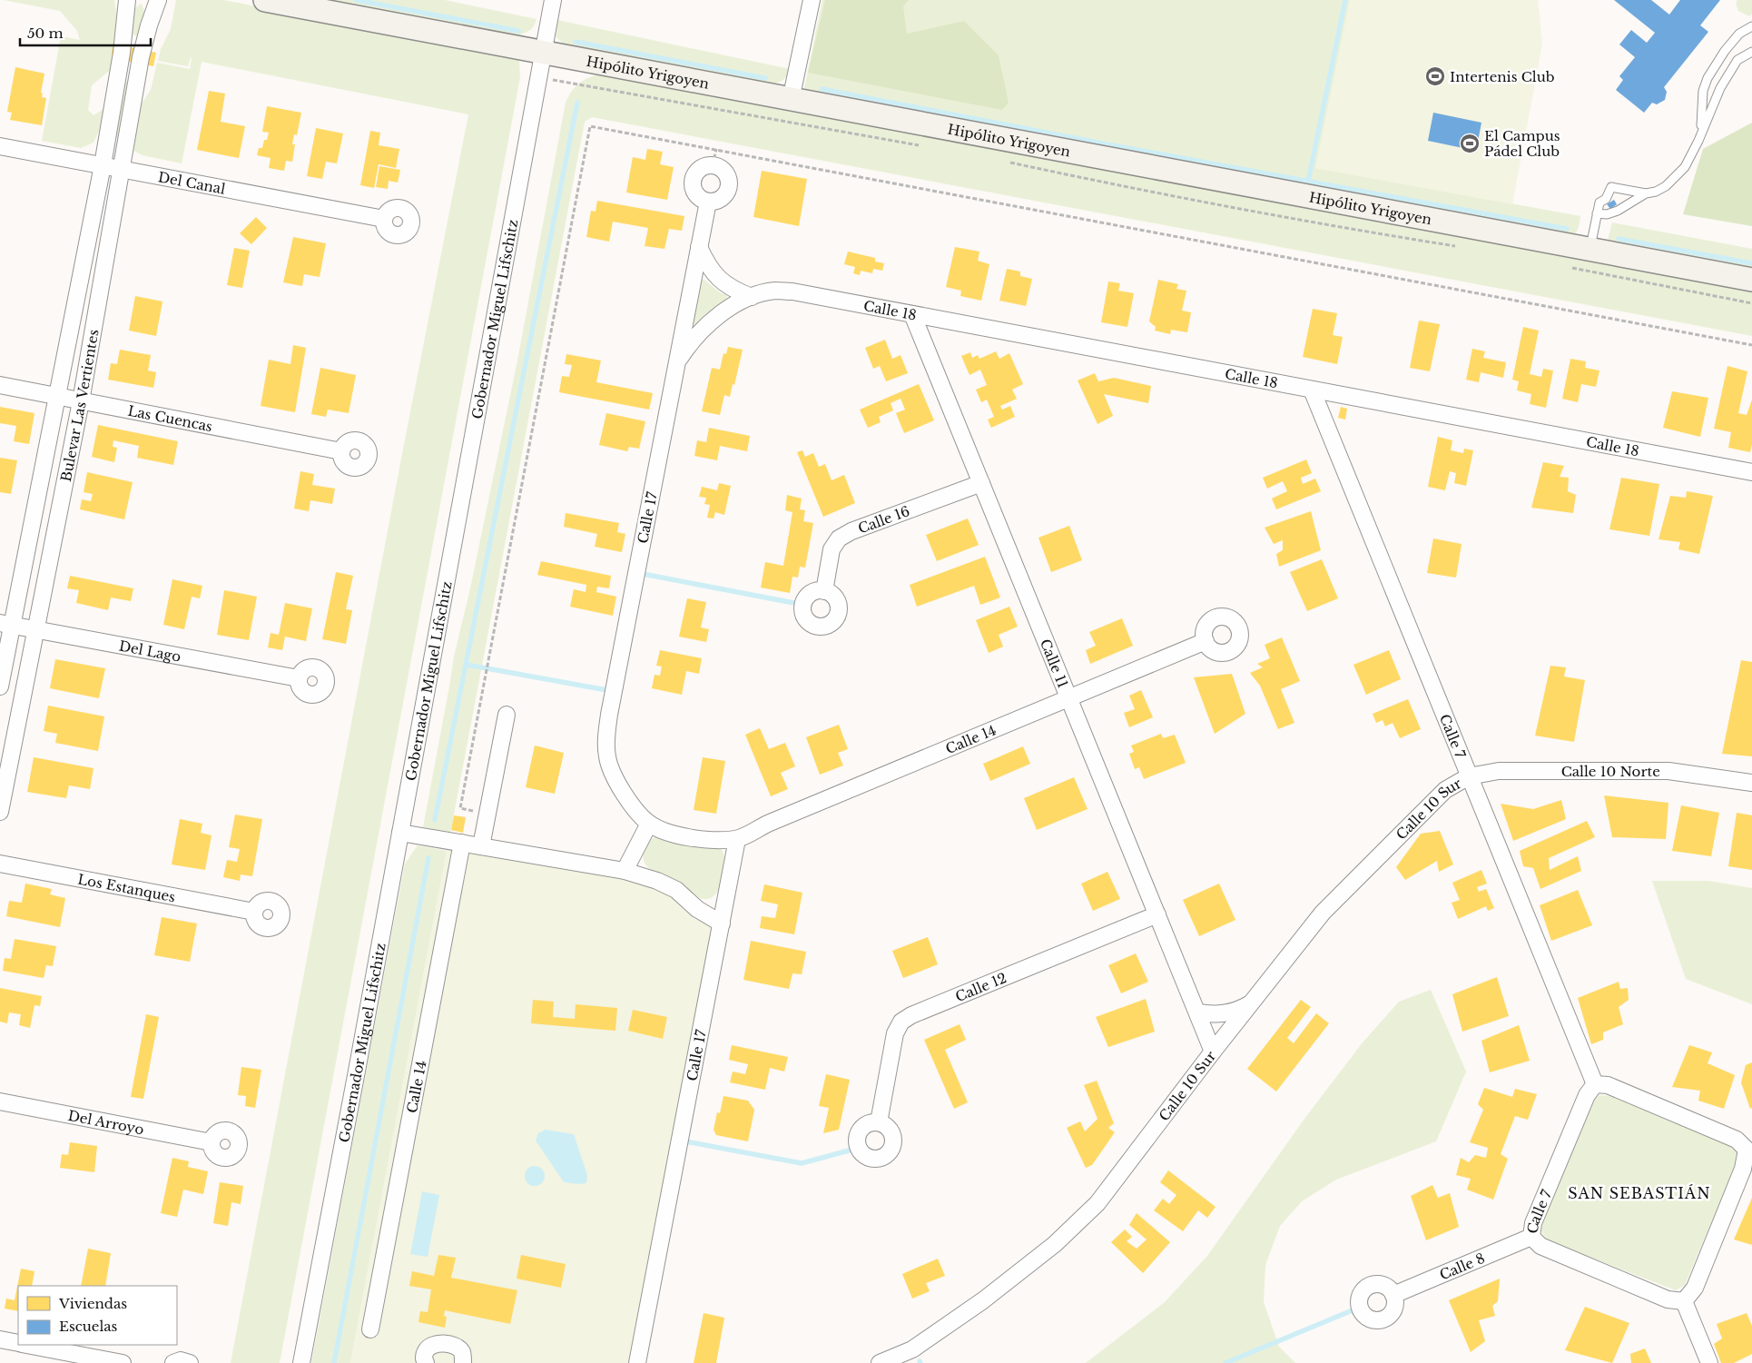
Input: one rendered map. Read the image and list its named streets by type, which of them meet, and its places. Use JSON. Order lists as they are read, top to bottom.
{
  "streets": {
    "main road": ["Hipólito Yrigoyen"],
    "street": [
      "Del Canal",
      "Calle 18",
      "Gobernador Miguel Lifschitz",
      "Bulevar Las Vertientes",
      "Las Cuencas",
      "Calle 17",
      "Calle 16",
      "Del Lago",
      "Calle 11",
      "Calle 7",
      "Calle 14",
      "Calle 10 Norte",
      "Calle 10 Sur",
      "Los Estanques",
      "Calle 12",
      "Del Arroyo",
      "Calle 8"
    ]
  },
  "crossings": [
    ["Hipólito Yrigoyen", "Gobernador Miguel Lifschitz"],
    ["Del Canal", "Bulevar Las Vertientes"],
    ["Calle 18", "Calle 17"],
    ["Calle 18", "Calle 11"],
    ["Calle 18", "Calle 7"],
    ["Bulevar Las Vertientes", "Las Cuencas"],
    ["Bulevar Las Vertientes", "Del Lago"],
    ["Calle 17", "Calle 14"],
    ["Calle 16", "Calle 11"],
    ["Calle 11", "Calle 14"],
    ["Calle 11", "Calle 10 Sur"],
    ["Calle 11", "Calle 12"],
    ["Calle 7", "Calle 10 Norte"],
    ["Calle 7", "Calle 10 Sur"],
    ["Calle 7", "Calle 8"],
    ["Calle 10 Norte", "Calle 10 Sur"]
  ],
  "districts": ["SAN SEBASTIÁN"],
  "places": {
    "sports": ["Intertenis Club", "El Campus Pádel Club"]
  },
  "legend": ["Viviendas", "Escuelas"],
  "scale_bar": "50 m"
}
